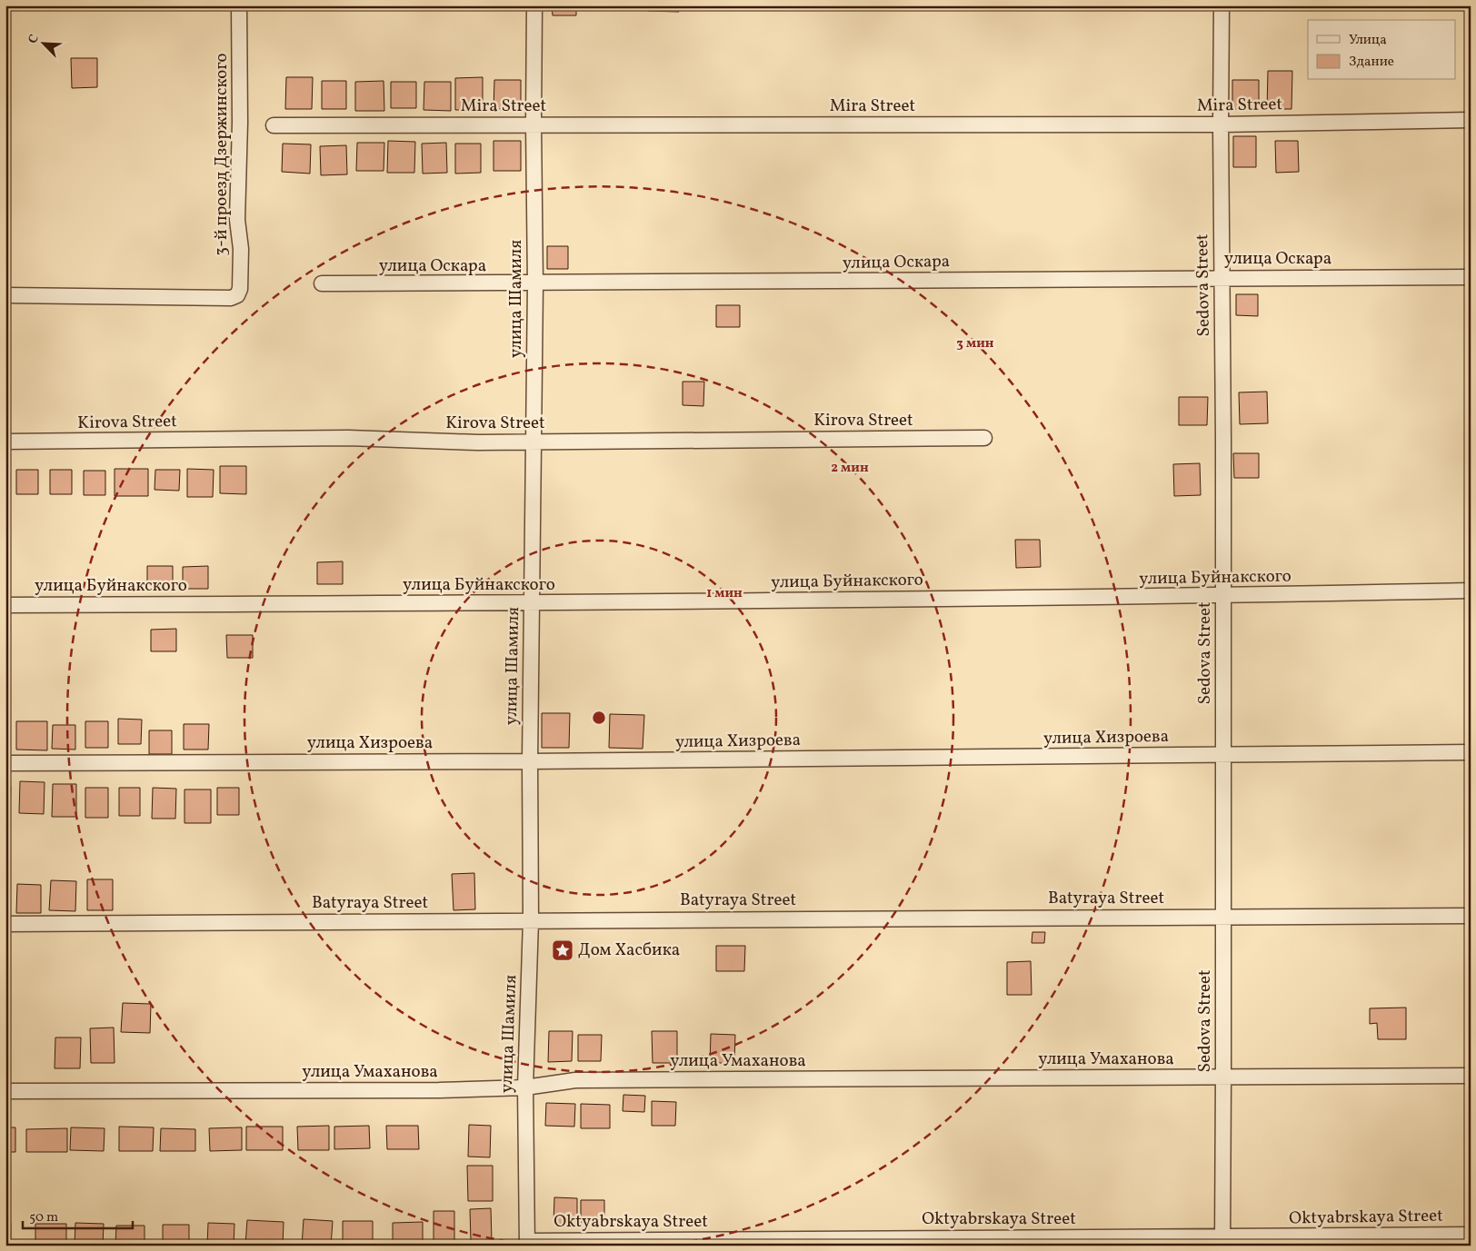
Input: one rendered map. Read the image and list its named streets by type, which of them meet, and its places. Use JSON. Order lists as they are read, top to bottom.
{
  "streets": {
    "street": [
      "Mira Street",
      "3-й проезд Дзержинского",
      "улица Оскара",
      "Sedova Street",
      "улица Шамиля",
      "Kirova Street",
      "улица Буйнакского",
      "улица Хизроева",
      "Batyraya Street",
      "улица Умаханова",
      "Oktyabrskaya Street"
    ]
  },
  "crossings": [
    ["Mira Street", "Sedova Street"],
    ["Mira Street", "улица Шамиля"],
    ["улица Оскара", "Sedova Street"],
    ["улица Оскара", "улица Шамиля"],
    ["Sedova Street", "улица Буйнакского"],
    ["Sedova Street", "улица Хизроева"],
    ["Sedova Street", "Batyraya Street"],
    ["Sedova Street", "улица Умаханова"],
    ["Sedova Street", "Oktyabrskaya Street"],
    ["улица Шамиля", "Kirova Street"],
    ["улица Шамиля", "улица Буйнакского"],
    ["улица Шамиля", "улица Хизроева"],
    ["улица Шамиля", "Batyraya Street"],
    ["улица Шамиля", "улица Умаханова"],
    ["улица Шамиля", "Oktyabrskaya Street"]
  ],
  "places": {
    "place": ["Дом Хасбика"]
  },
  "legend": ["Улица", "Здание"],
  "scale_bar": "50 m",
  "north": "top left",
  "rings": ["3 мин", "2 мин", "1 мин"]
}
